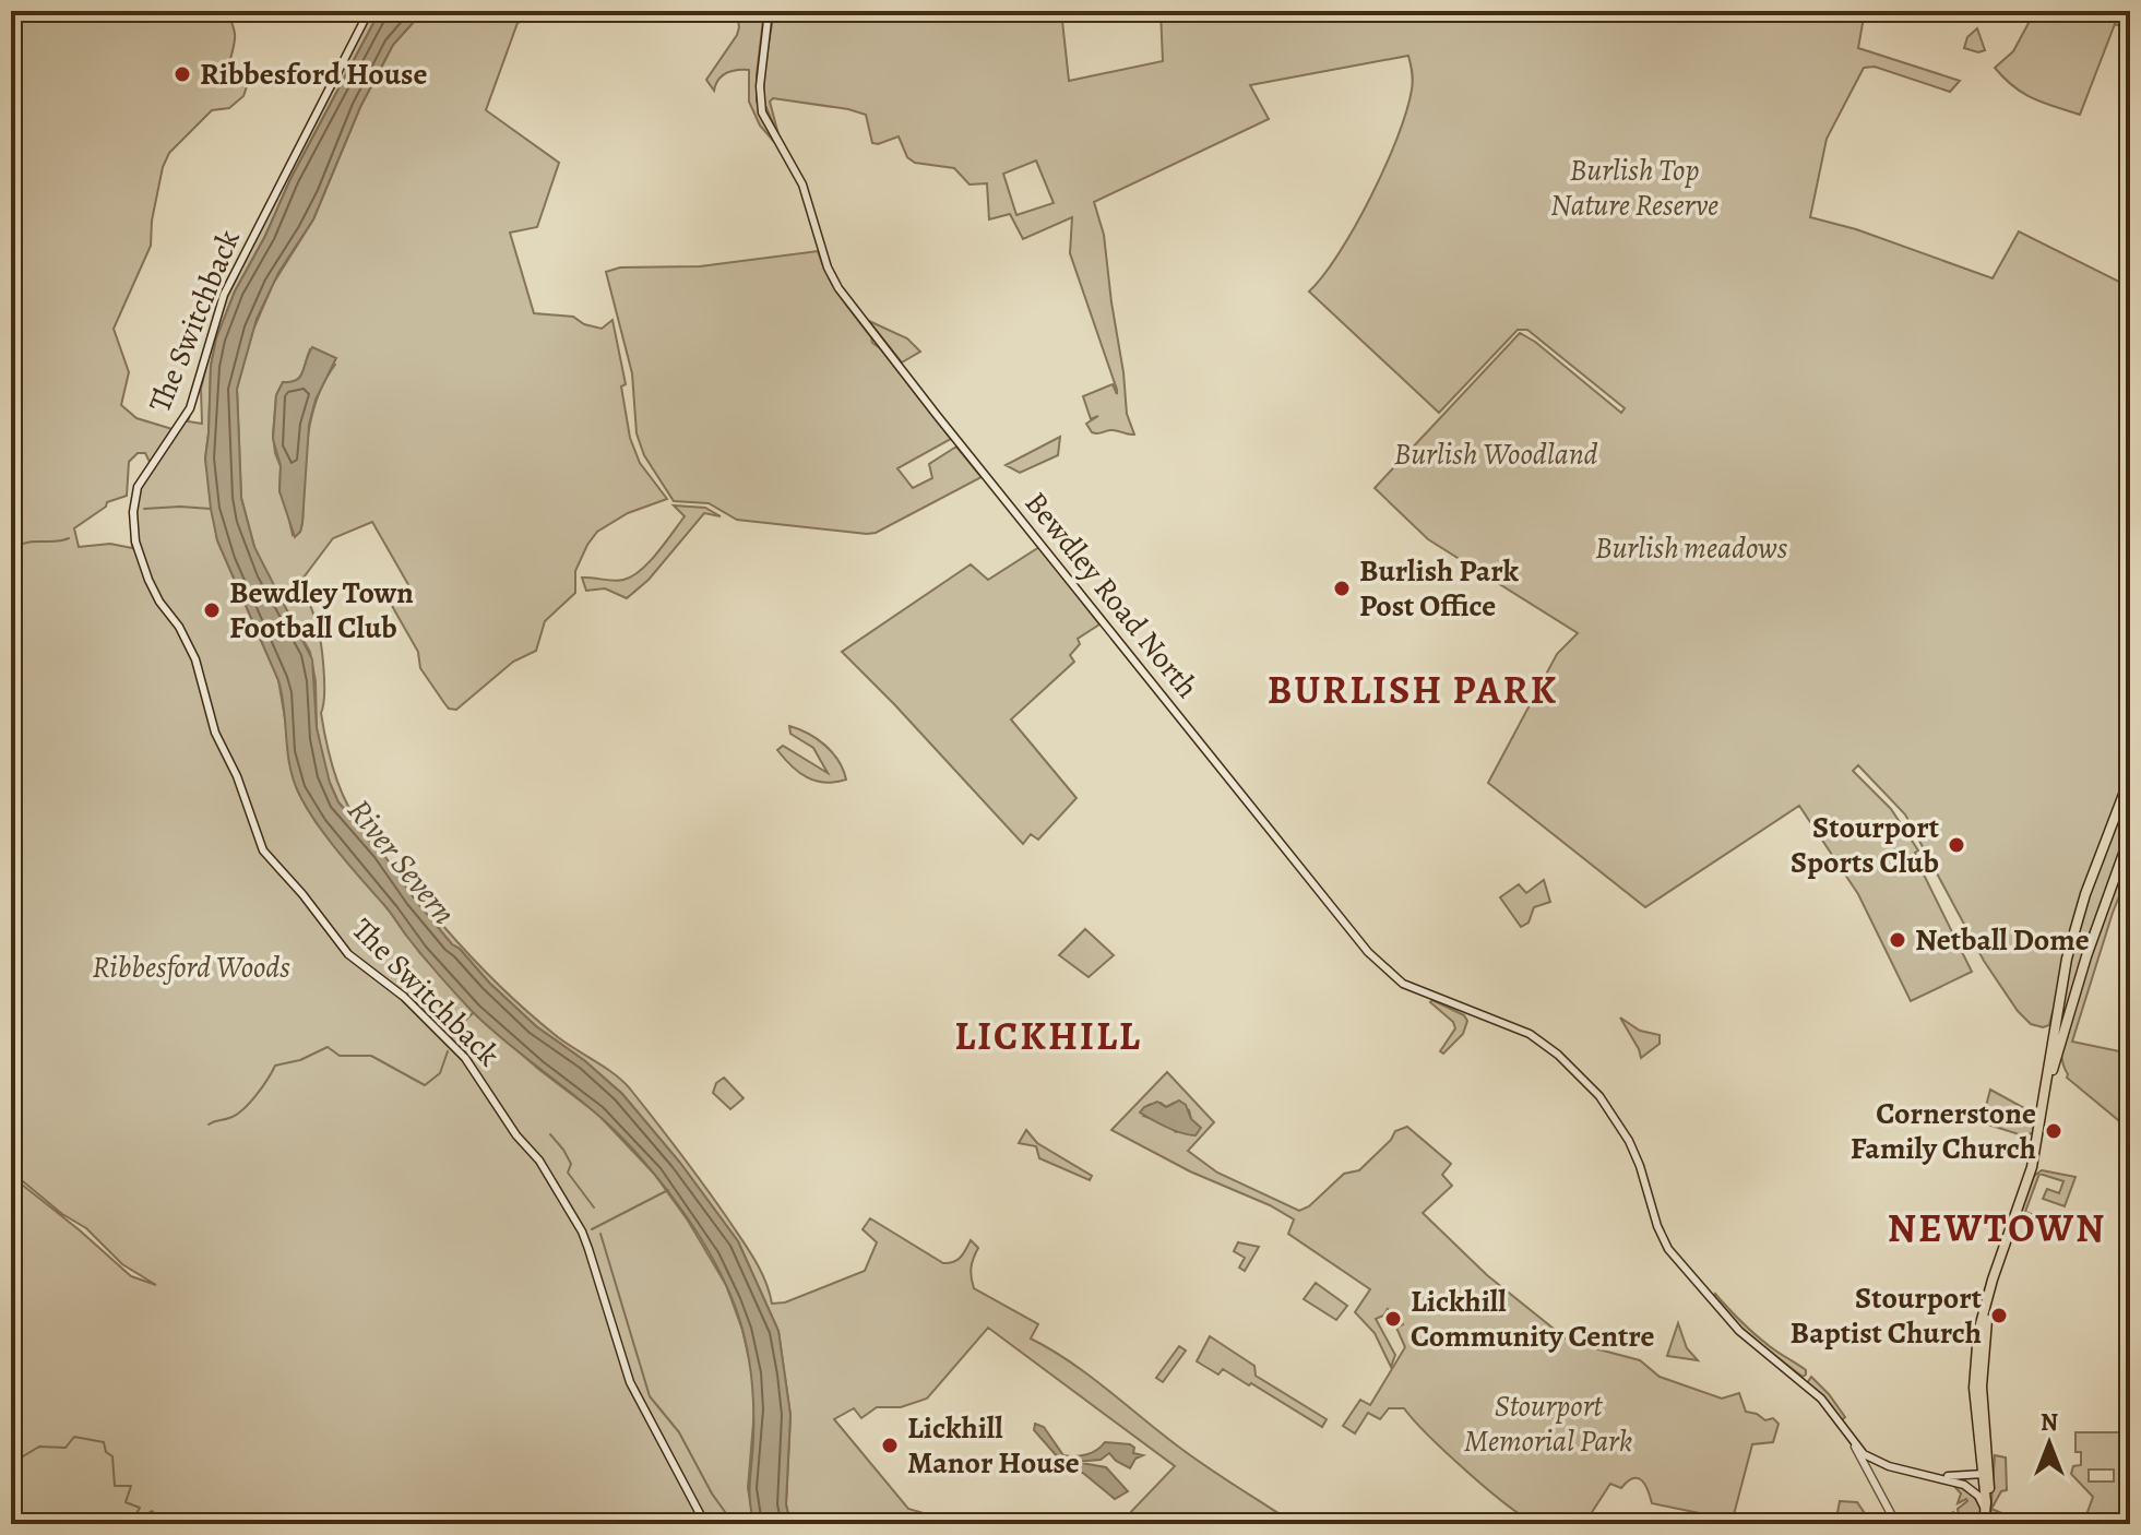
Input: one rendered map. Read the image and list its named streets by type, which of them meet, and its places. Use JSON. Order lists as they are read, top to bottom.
{
  "streets": {
    "main road": ["The Switchback", "Bewdley Road North"]
  },
  "districts": ["BURLISH PARK", "LICKHILL", "NEWTOWN"],
  "water": ["River Severn"],
  "parks": [
    "Burlish Top Nature Reserve",
    "Burlish Woodland",
    "Burlish meadows",
    "Ribbesford Woods",
    "Stourport Memorial Park"
  ],
  "places": [
    "Ribbesford House",
    "Burlish Park Post Office",
    "Bewdley Town Football Club",
    "Stourport Sports Club",
    "Netball Dome",
    "Cornerstone Family Church",
    "Stourport Baptist Church",
    "Lickhill Community Centre",
    "Lickhill Manor House"
  ],
  "north": "top"
}
